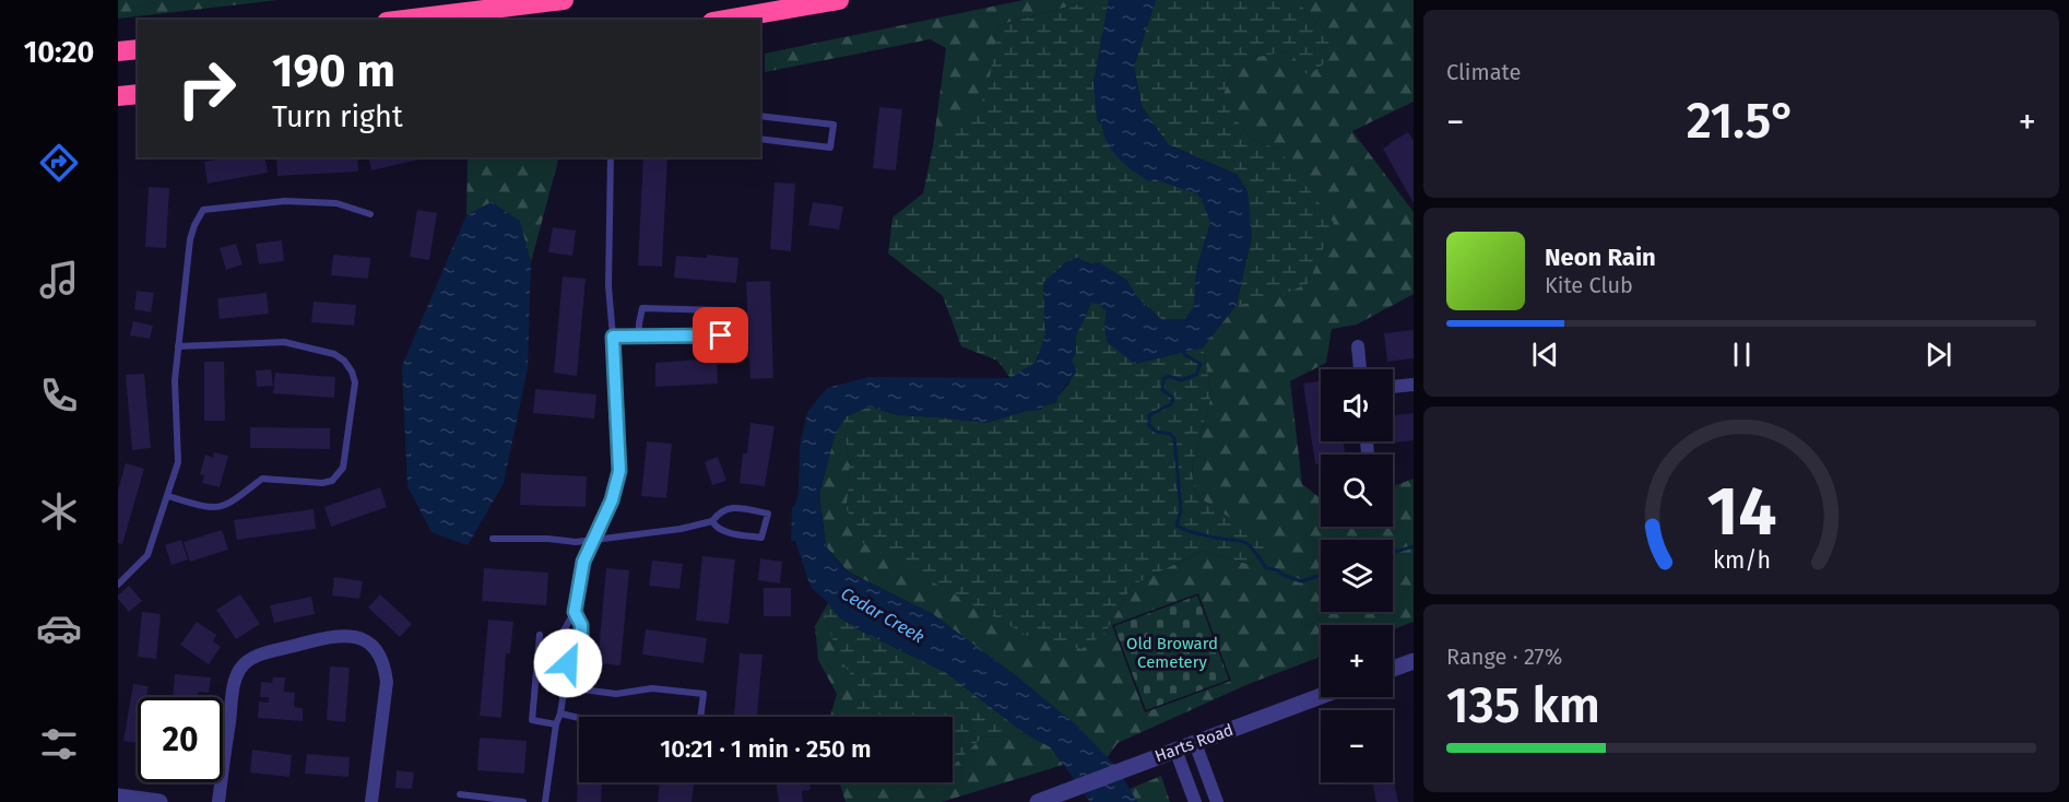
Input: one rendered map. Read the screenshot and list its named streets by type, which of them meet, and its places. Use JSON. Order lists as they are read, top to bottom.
{
  "streets": {
    "street": ["Harts Road"]
  },
  "water": ["Cedar Creek"],
  "parks": ["Old Broward Cemetery"],
  "page": {
    "tabs": "10:20",
    "tile": [
      "Climate",
      ["Range · 27%", "135 km"]
    ],
    "turn": ["190 m", "Turn right"],
    "heat": ["−", "21.5°", "+"],
    "song": ["Neon Rain", "Kite Club"],
    "map_buttons": ["+", "−"],
    "limit": "20",
    "trip": "10:21 · 1 min · 250 m",
    "gauge": ["14", "km/h"]
  }
}
